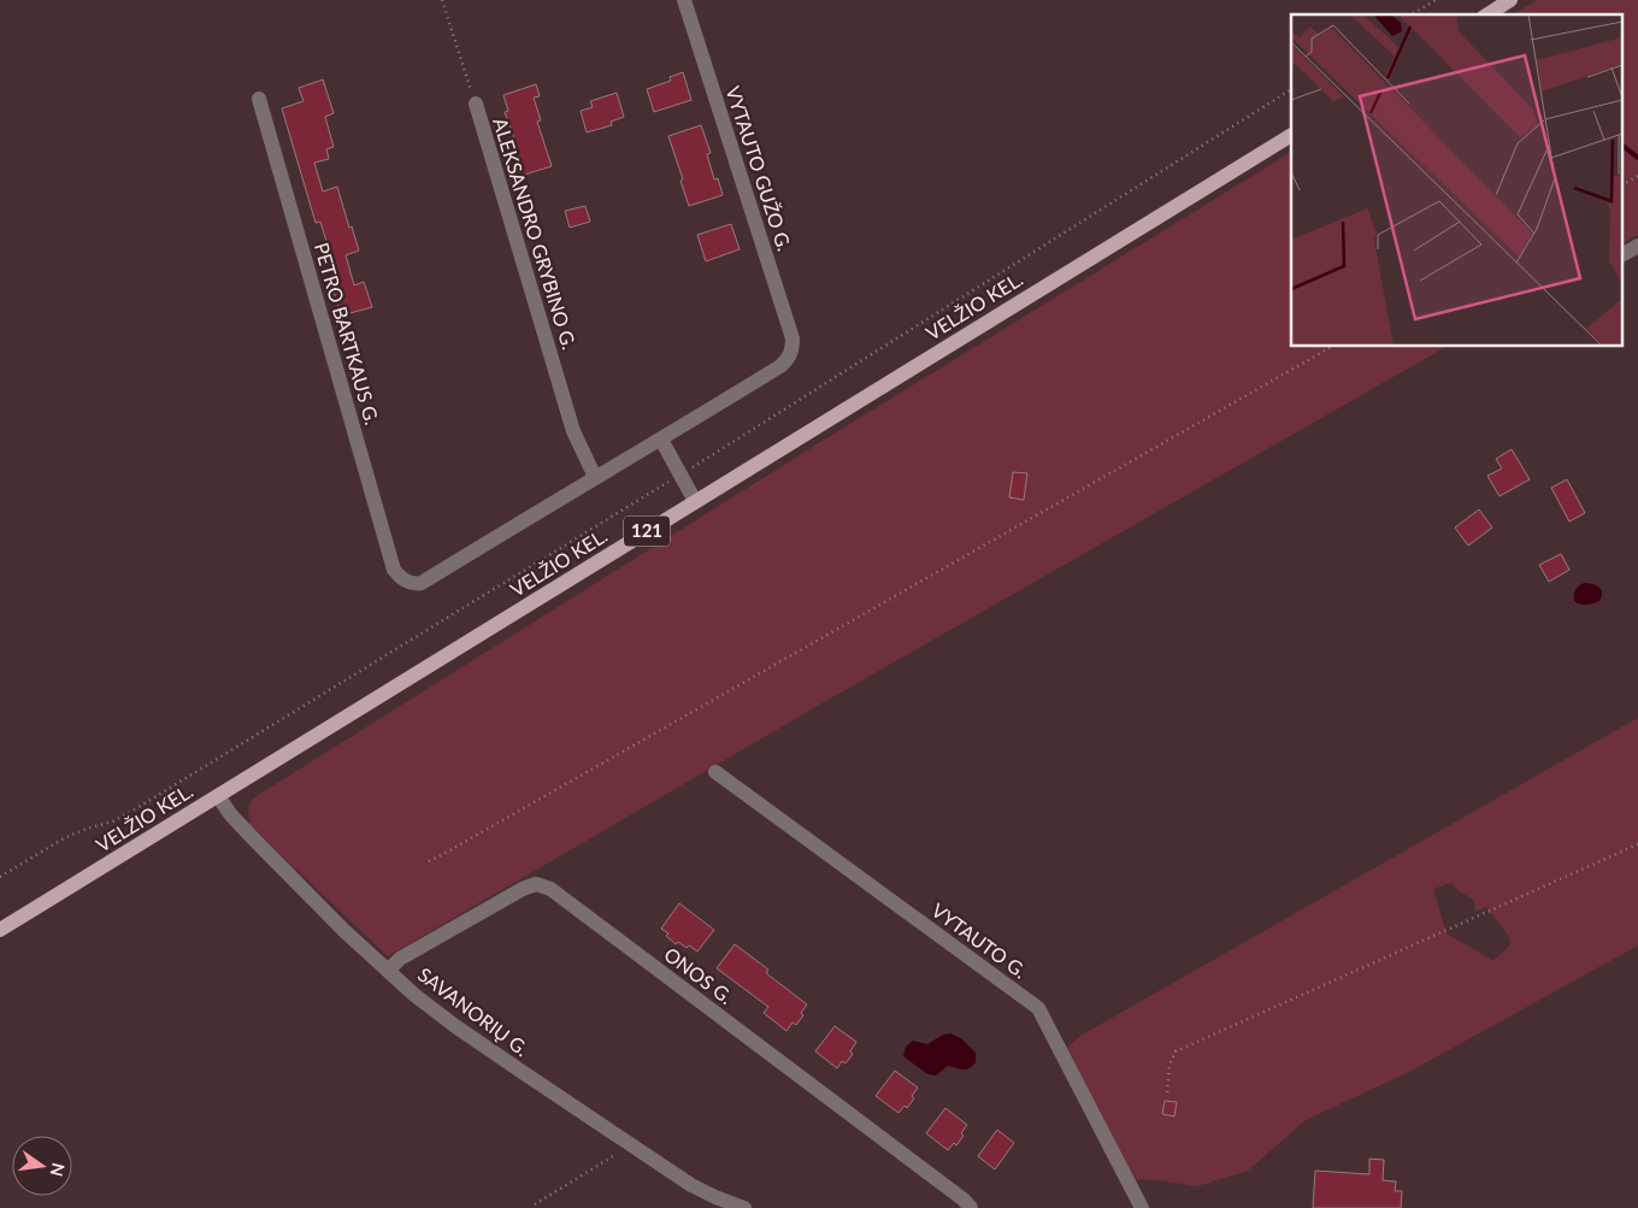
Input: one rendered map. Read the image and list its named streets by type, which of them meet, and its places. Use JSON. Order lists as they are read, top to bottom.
{
  "streets": {
    "main road": ["VELŽIO KEL.", "121"],
    "street": [
      "VYTAUTO GUŽO G.",
      "ALEKSANDRO GRYBINO G.",
      "PETRO BARTKAUS G.",
      "VYTAUTO G.",
      "ONOS G.",
      "SAVANORIŲ G."
    ]
  },
  "crossings": [
    ["ALEKSANDRO GRYBINO G.", "PETRO BARTKAUS G."],
    ["VELŽIO KEL.", "SAVANORIŲ G."],
    ["ONOS G.", "SAVANORIŲ G."]
  ],
  "north": "right"
}
